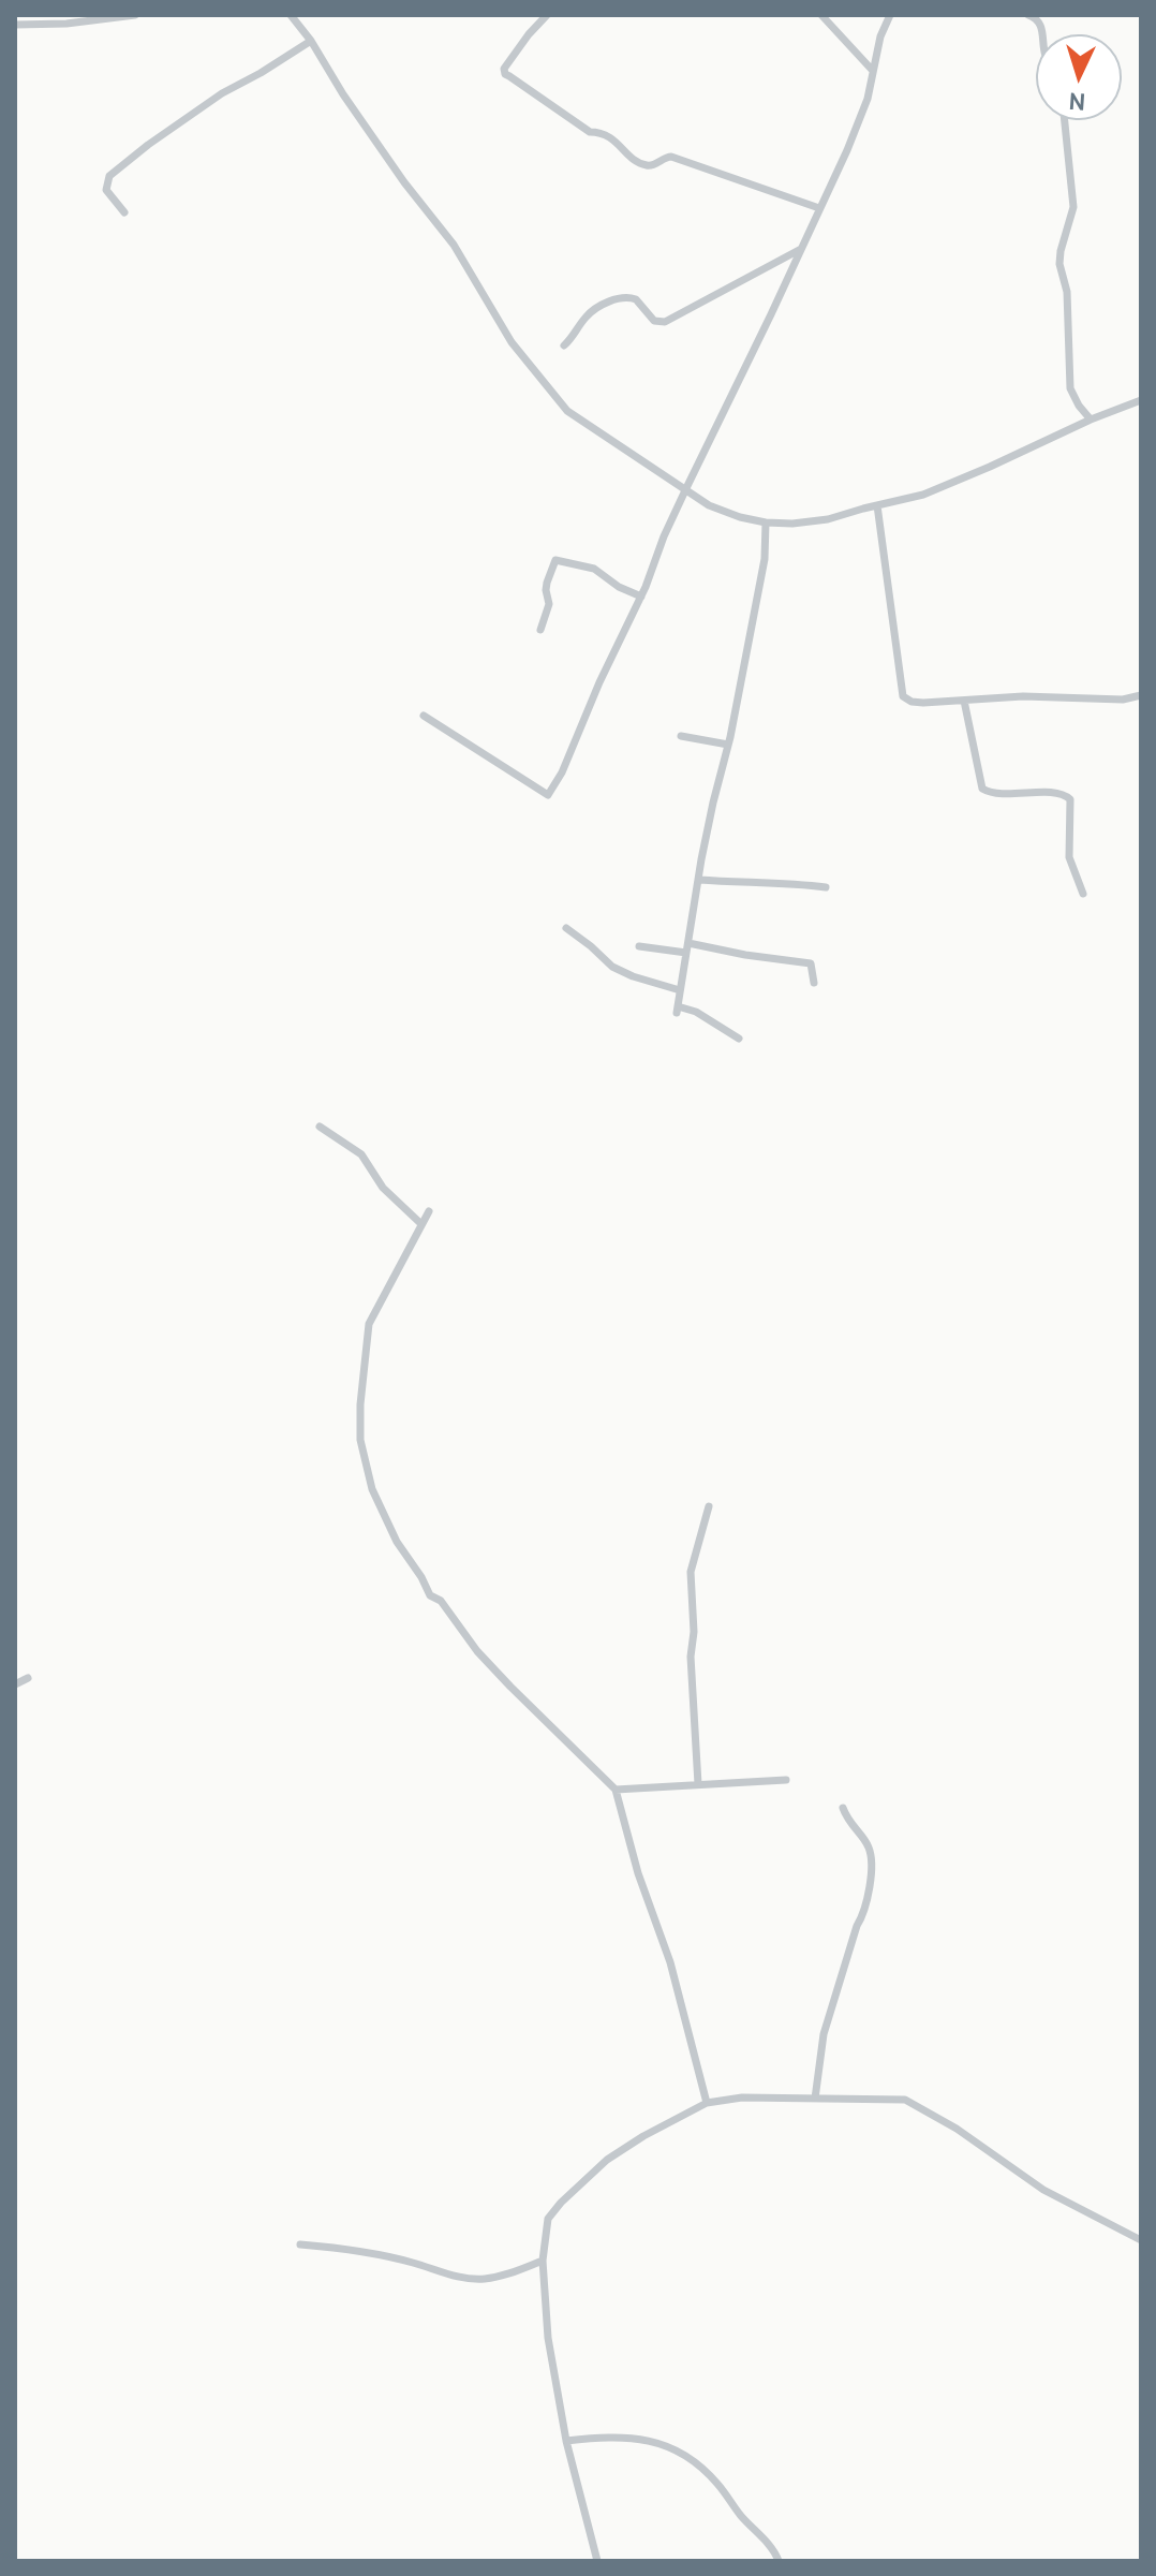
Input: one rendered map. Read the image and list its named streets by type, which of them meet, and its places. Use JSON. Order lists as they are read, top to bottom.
{
  "north": "bottom"
}
